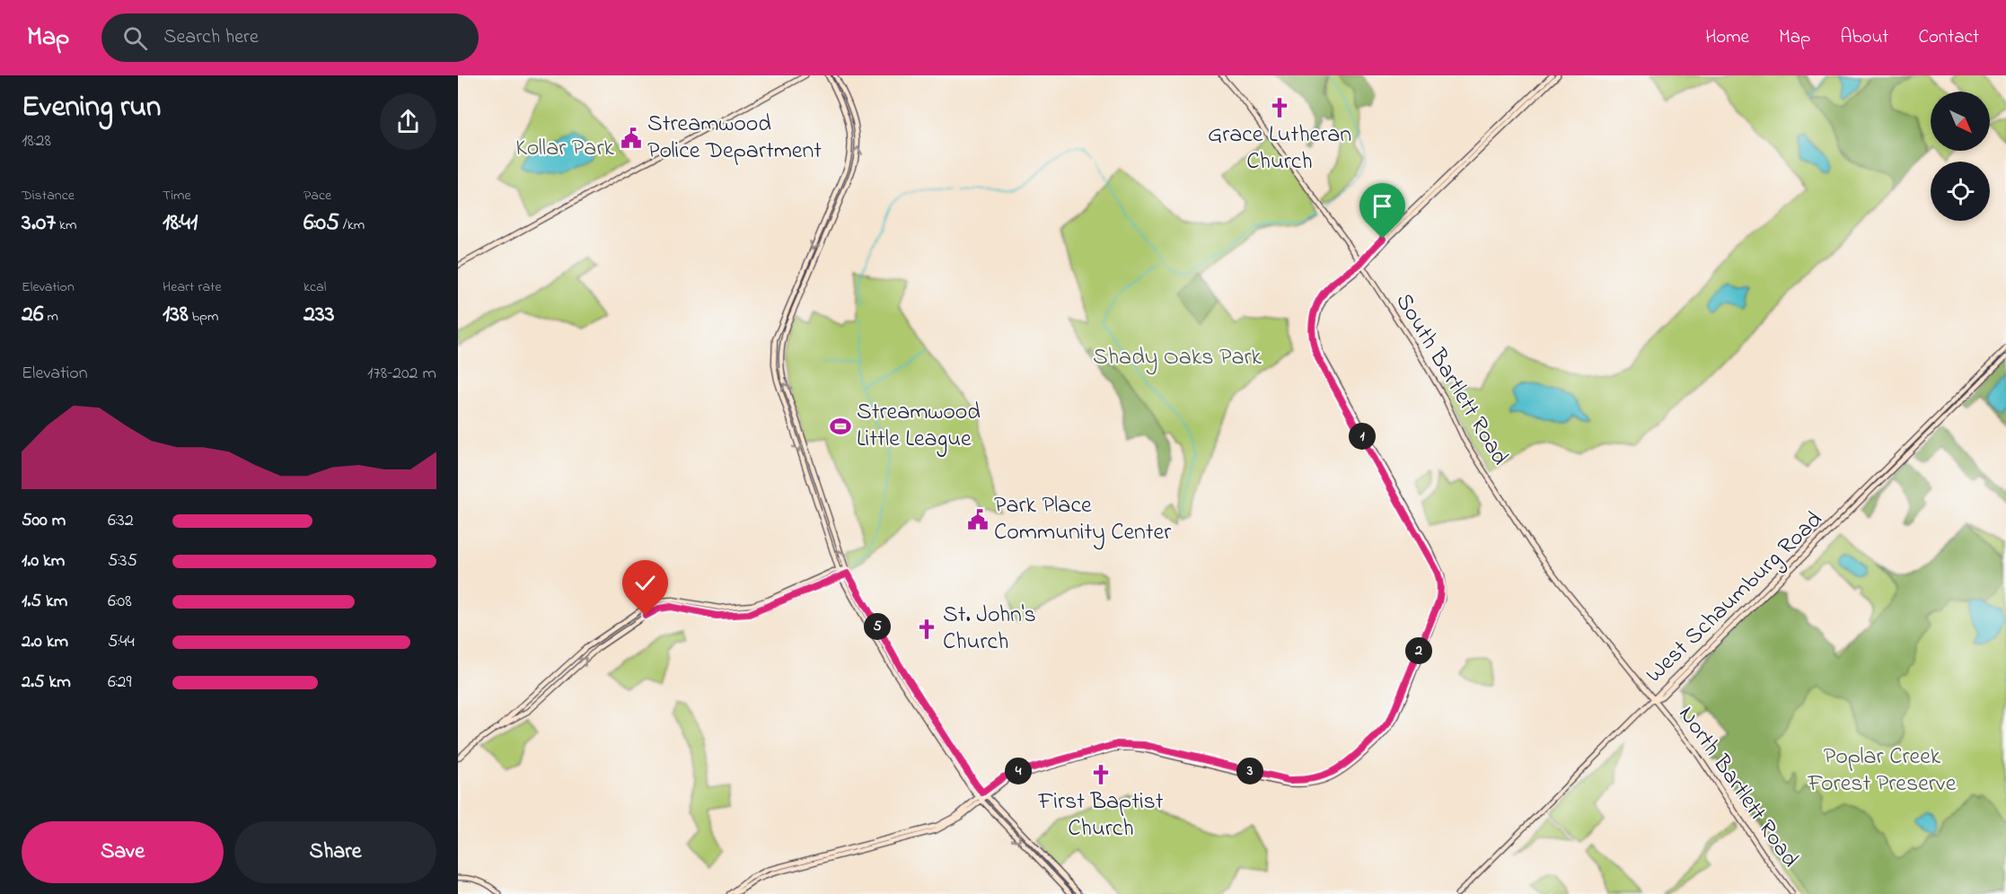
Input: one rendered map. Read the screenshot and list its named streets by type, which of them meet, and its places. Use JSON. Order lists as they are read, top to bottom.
{
  "streets": {
    "street": ["South Bartlett Road", "West Schaumburg Road", "North Bartlett Road"]
  },
  "crossings": [
    ["South Bartlett Road", "West Schaumburg Road"],
    ["South Bartlett Road", "North Bartlett Road"],
    ["West Schaumburg Road", "North Bartlett Road"]
  ],
  "parks": ["Kollar Park", "Shady Oaks Park", "Poplar Creek Forest Preserve"],
  "places": {
    "church": ["Grace Lutheran Church", "St. John's Church", "First Baptist Church"],
    "public building": ["Streamwood Police Department", "Park Place Community Center"],
    "sports": ["Streamwood Little League"]
  },
  "north": "bottom right",
  "page": {
    "header": "Map",
    "search": "Search here",
    "nav": [
      "Home",
      "Map",
      "About",
      "Contact"
    ],
    "heading": ["Evening run", "18:28"],
    "stats": [
      ["Distance", "3.07 km"],
      ["Time", "18:41"],
      ["Pace", "6:05 /km"],
      ["Elevation", "26 m"],
      ["Heart rate", "138 bpm"],
      ["kcal", "233"]
    ],
    "chart": ["Elevation", "178–202 m"],
    "pins": [
      "1",
      "5",
      "2",
      "3",
      "4"
    ],
    "list": [
      {
        "name": "500 m",
        "note": "6:32"
      },
      {
        "name": "1.0 km",
        "note": "5:35"
      },
      {
        "name": "1.5 km",
        "note": "6:08"
      },
      {
        "name": "2.0 km",
        "note": "5:44"
      },
      {
        "name": "2.5 km",
        "note": "6:29"
      }
    ],
    "buttons": ["Save", "Share"]
  }
}
